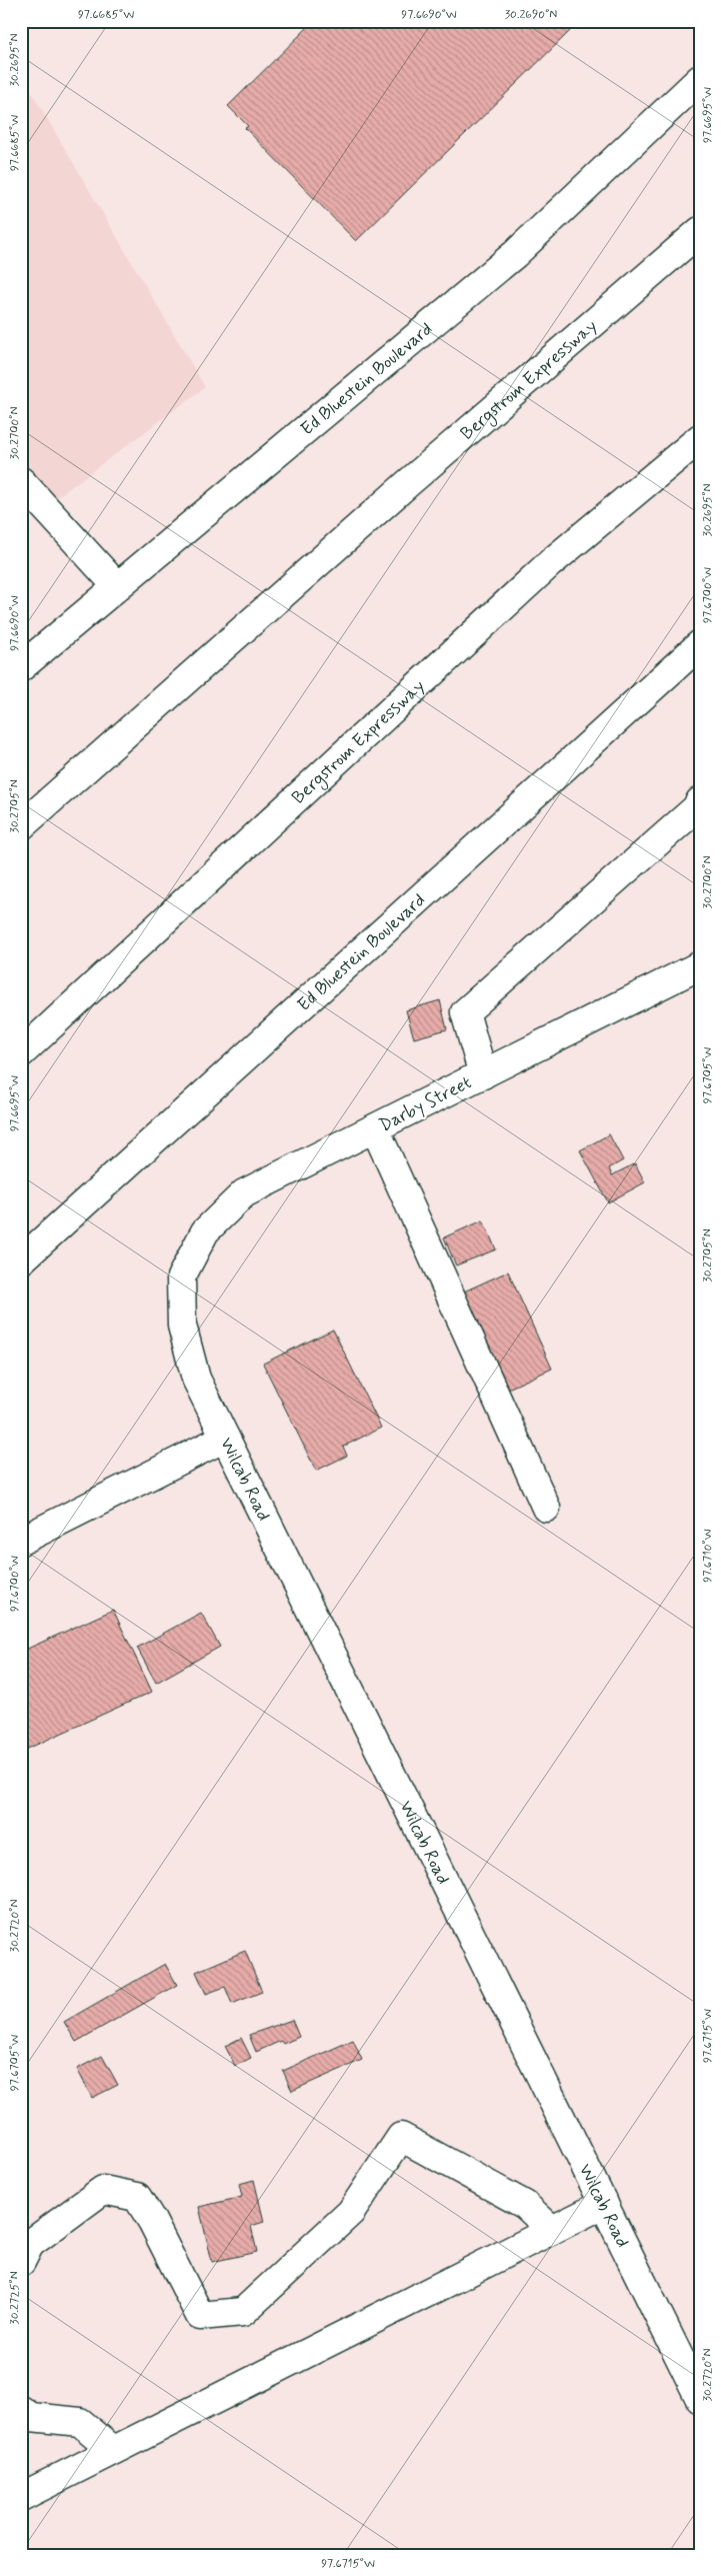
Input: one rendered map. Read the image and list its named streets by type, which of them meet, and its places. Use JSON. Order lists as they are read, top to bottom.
{
  "streets": {
    "main road": [
      "Bergstrom Expressway",
      "Ed Bluestein Boulevard",
      "Darby Street",
      "Wilcab Road"
    ]
  },
  "crossings": [
    ["Darby Street", "Wilcab Road"]
  ],
  "coordinates": [
    "97.6685°W",
    "97.6690°W",
    "30.2690°N",
    "30.2695°N",
    "97.6695°W",
    "30.2700°N",
    "97.6700°W",
    "30.2705°N",
    "97.6705°W",
    "97.6710°W",
    "30.2720°N",
    "97.6715°W",
    "30.2725°N"
  ]
}
